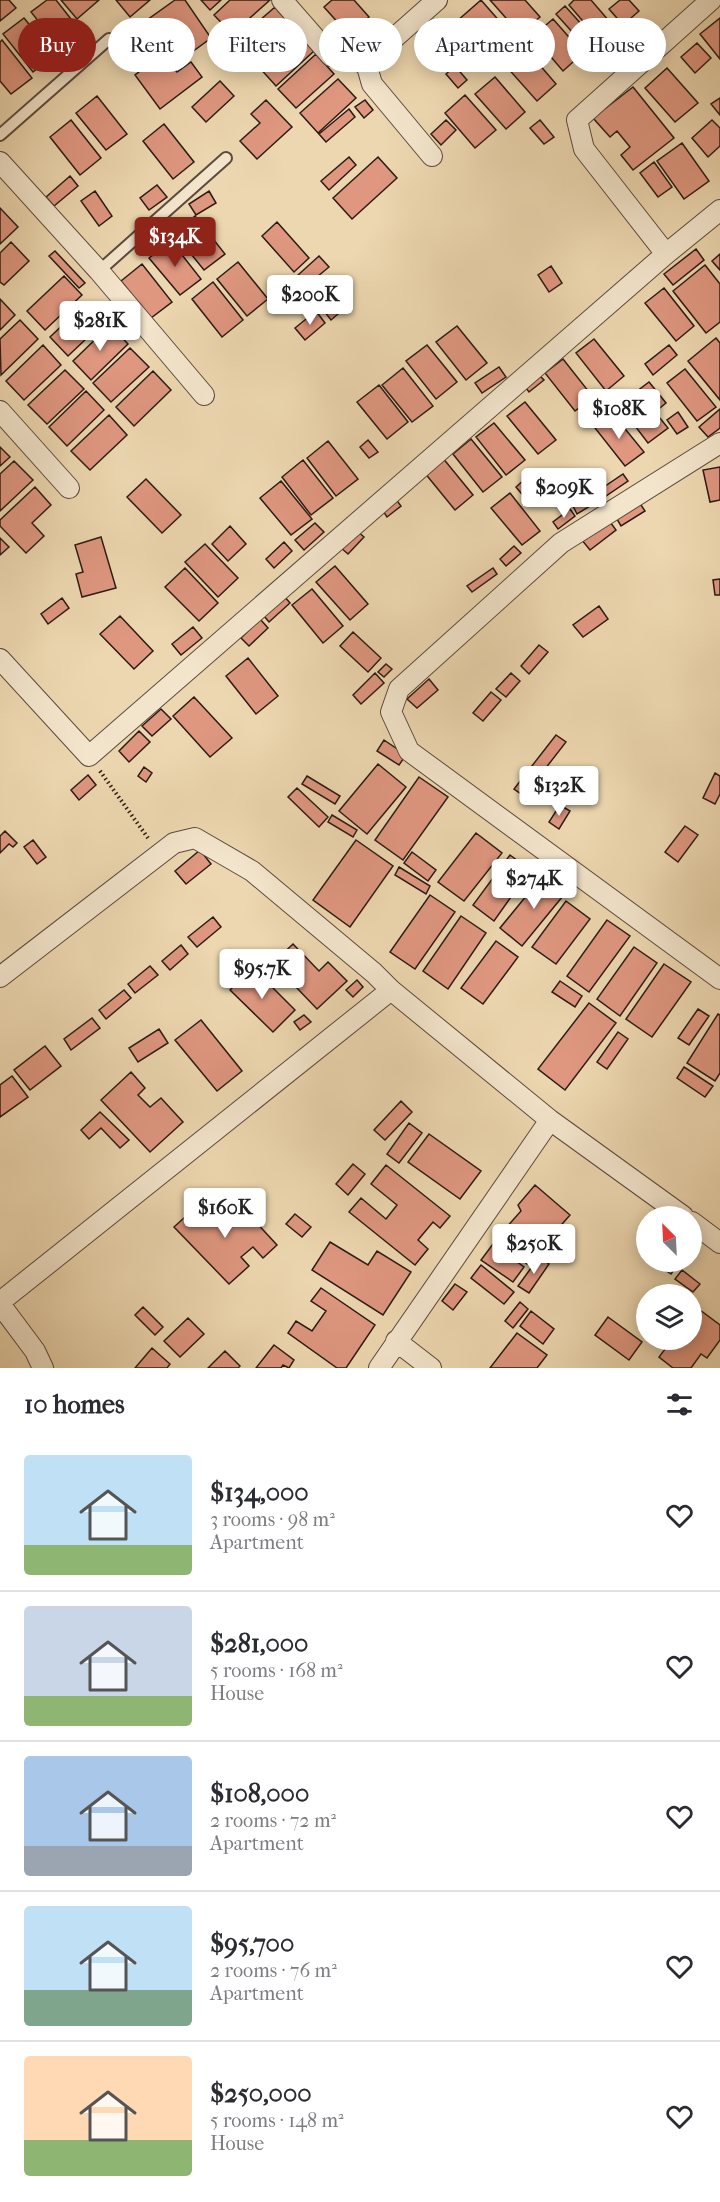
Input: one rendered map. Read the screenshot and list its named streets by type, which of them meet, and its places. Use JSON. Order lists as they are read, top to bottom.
{
  "north": "top left",
  "page": {
    "chip": [
      "Buy",
      "Rent",
      "Filters",
      "New",
      "Apartment",
      "House"
    ],
    "price": [
      "$134K",
      "$200K",
      "$281K",
      "$108K",
      "$209K",
      "$132K",
      "$274K",
      "$95.7K",
      "$160K",
      "$250K"
    ],
    "heading": "10 homes",
    "list": [
      {
        "name": "$134,000",
        "note": "3 rooms · 98 m² · Apartment"
      },
      {
        "name": "$281,000",
        "note": "5 rooms · 168 m² · House"
      },
      {
        "name": "$108,000",
        "note": "2 rooms · 72 m² · Apartment"
      },
      {
        "name": "$95,700",
        "note": "2 rooms · 76 m² · Apartment"
      },
      {
        "name": "$250,000",
        "note": "5 rooms · 148 m² · House"
      }
    ]
  }
}
